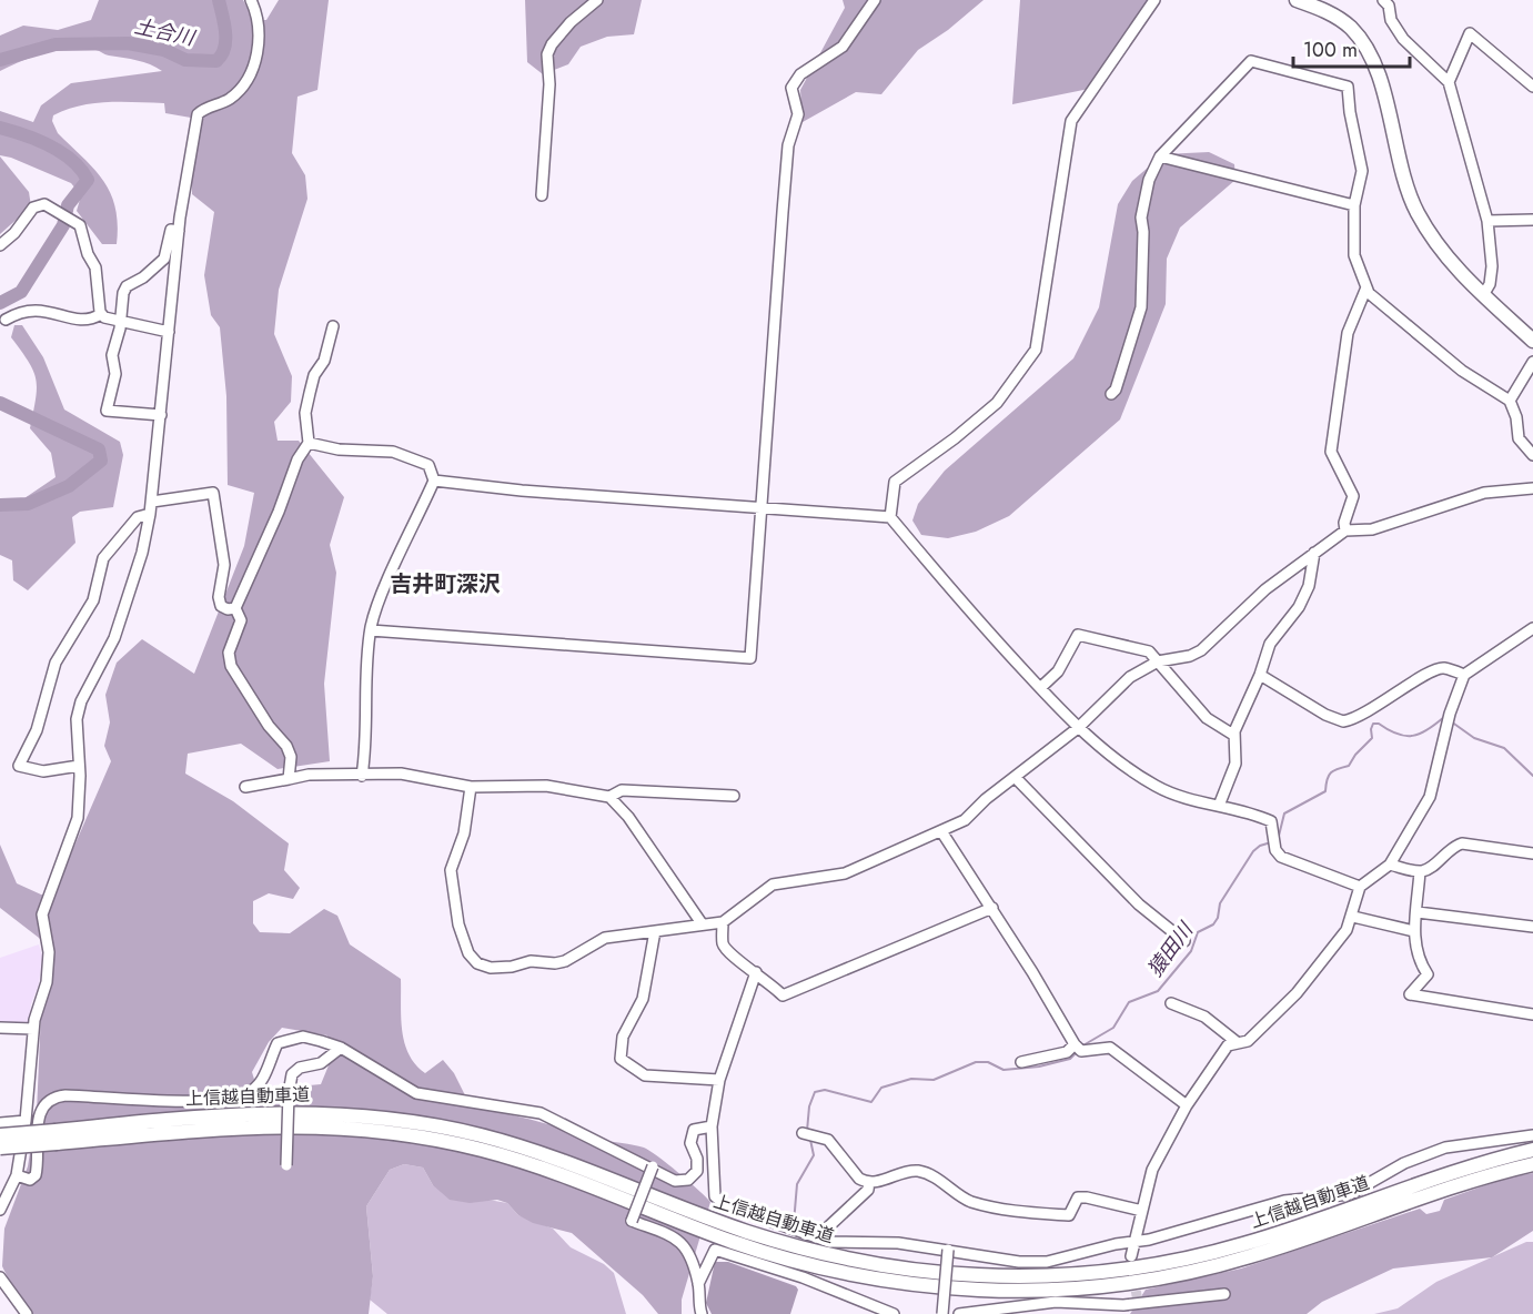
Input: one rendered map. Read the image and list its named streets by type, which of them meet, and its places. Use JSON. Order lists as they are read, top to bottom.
{
  "streets": {
    "highway": ["上信越自動車道"]
  },
  "districts": ["吉井町深沢"],
  "water": ["土合川", "猿田川"],
  "scale_bar": "100 m"
}
